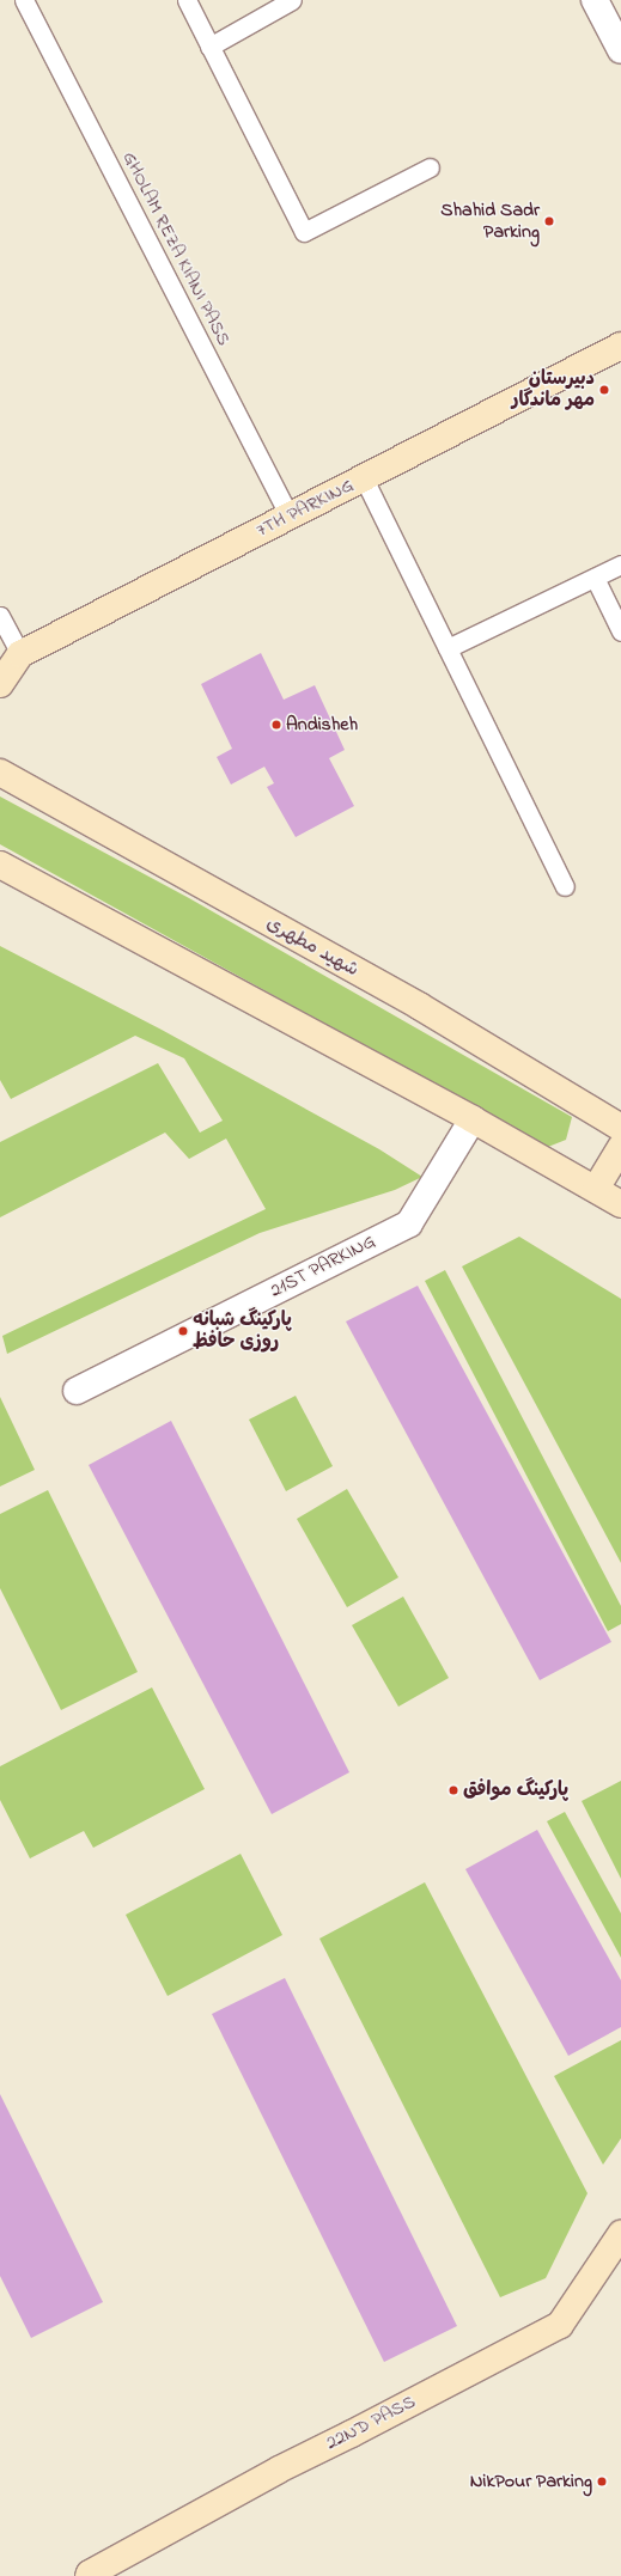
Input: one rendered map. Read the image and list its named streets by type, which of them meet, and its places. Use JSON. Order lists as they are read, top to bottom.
{
  "streets": {
    "main road": ["7TH PARKING", "شهید مطهری", "22ND PASS"],
    "street": ["21ST PARKING"],
    "lane": ["GHOLAM REZA KIANI PASS"]
  },
  "crossings": [
    ["GHOLAM REZA KIANI PASS", "7TH PARKING"]
  ],
  "places": [
    "Shahid Sadr Parking",
    "دبیرستان مهر ماندگار",
    "Andisheh",
    "پارکینگ شبانه روزی حافظ",
    "پارکینگ موافق",
    "NikPour Parking"
  ]
}
